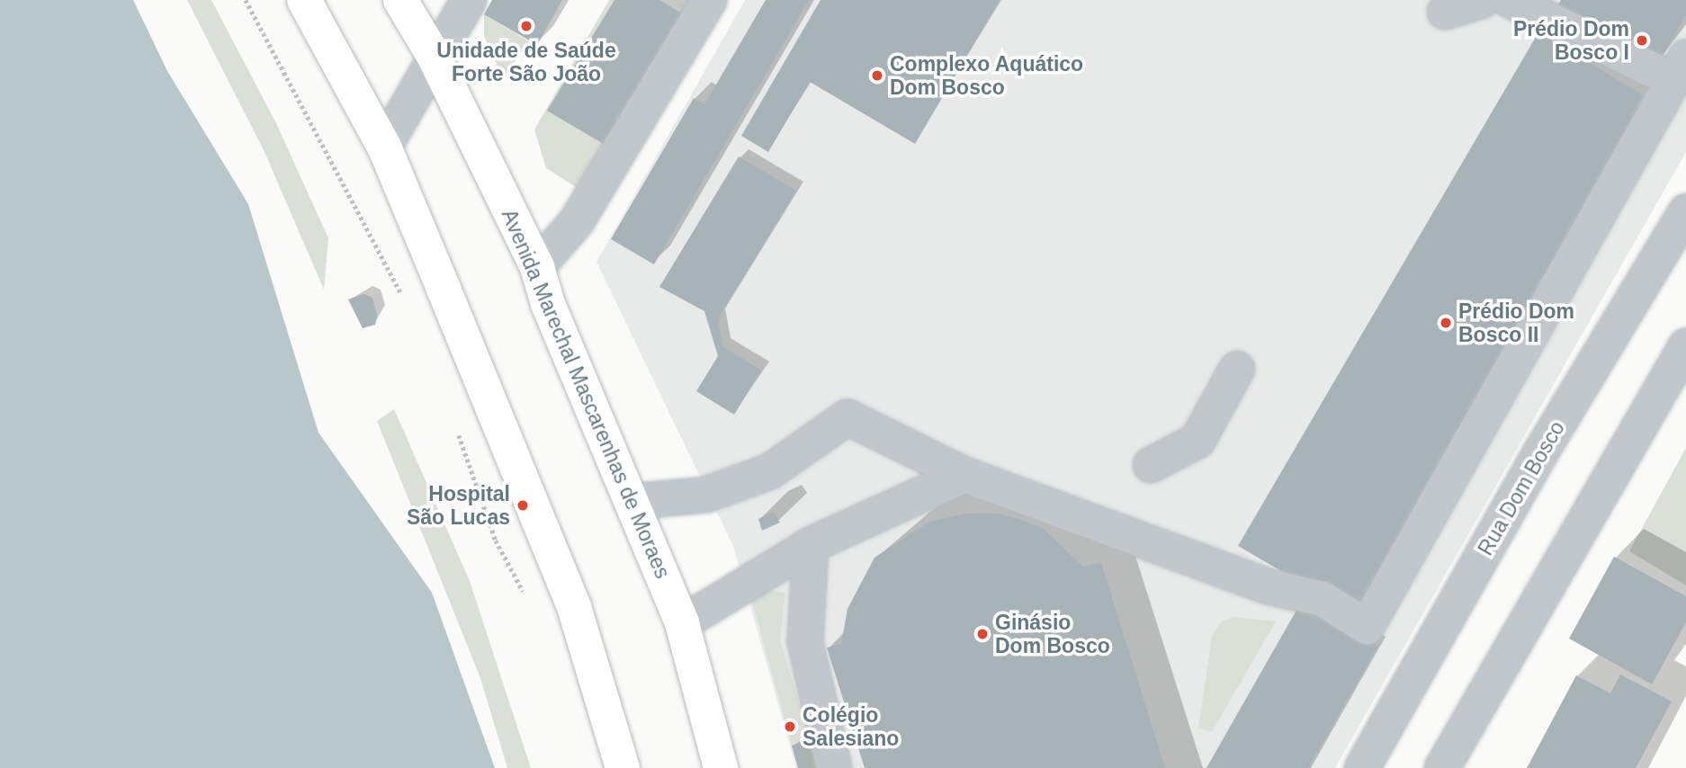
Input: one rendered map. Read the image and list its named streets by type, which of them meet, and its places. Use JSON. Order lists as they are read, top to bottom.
{
  "streets": {
    "main road": ["Avenida Marechal Mascarenhas de Moraes"],
    "street": ["Rua Dom Bosco"]
  },
  "places": [
    "Unidade de Saúde Forte São João",
    "Prédio Dom Bosco I",
    "Complexo Aquático Dom Bosco",
    "Prédio Dom Bosco II",
    "Hospital São Lucas",
    "Ginásio Dom Bosco",
    "Colégio Salesiano"
  ]
}
